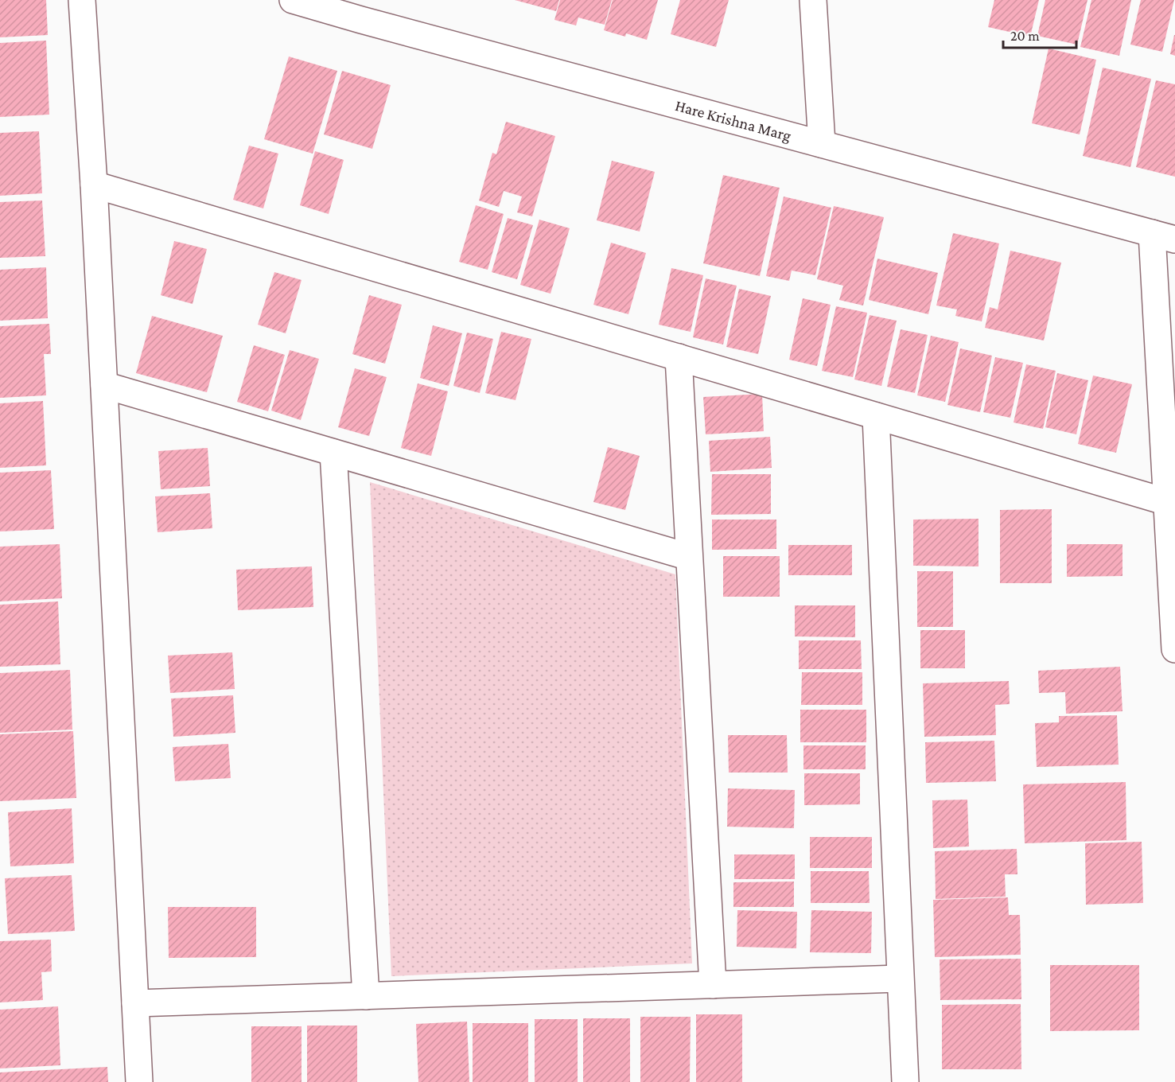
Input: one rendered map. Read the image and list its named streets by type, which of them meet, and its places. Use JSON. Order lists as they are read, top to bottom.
{
  "streets": {
    "street": ["Hare Krishna Marg"]
  },
  "scale_bar": "20 m"
}
